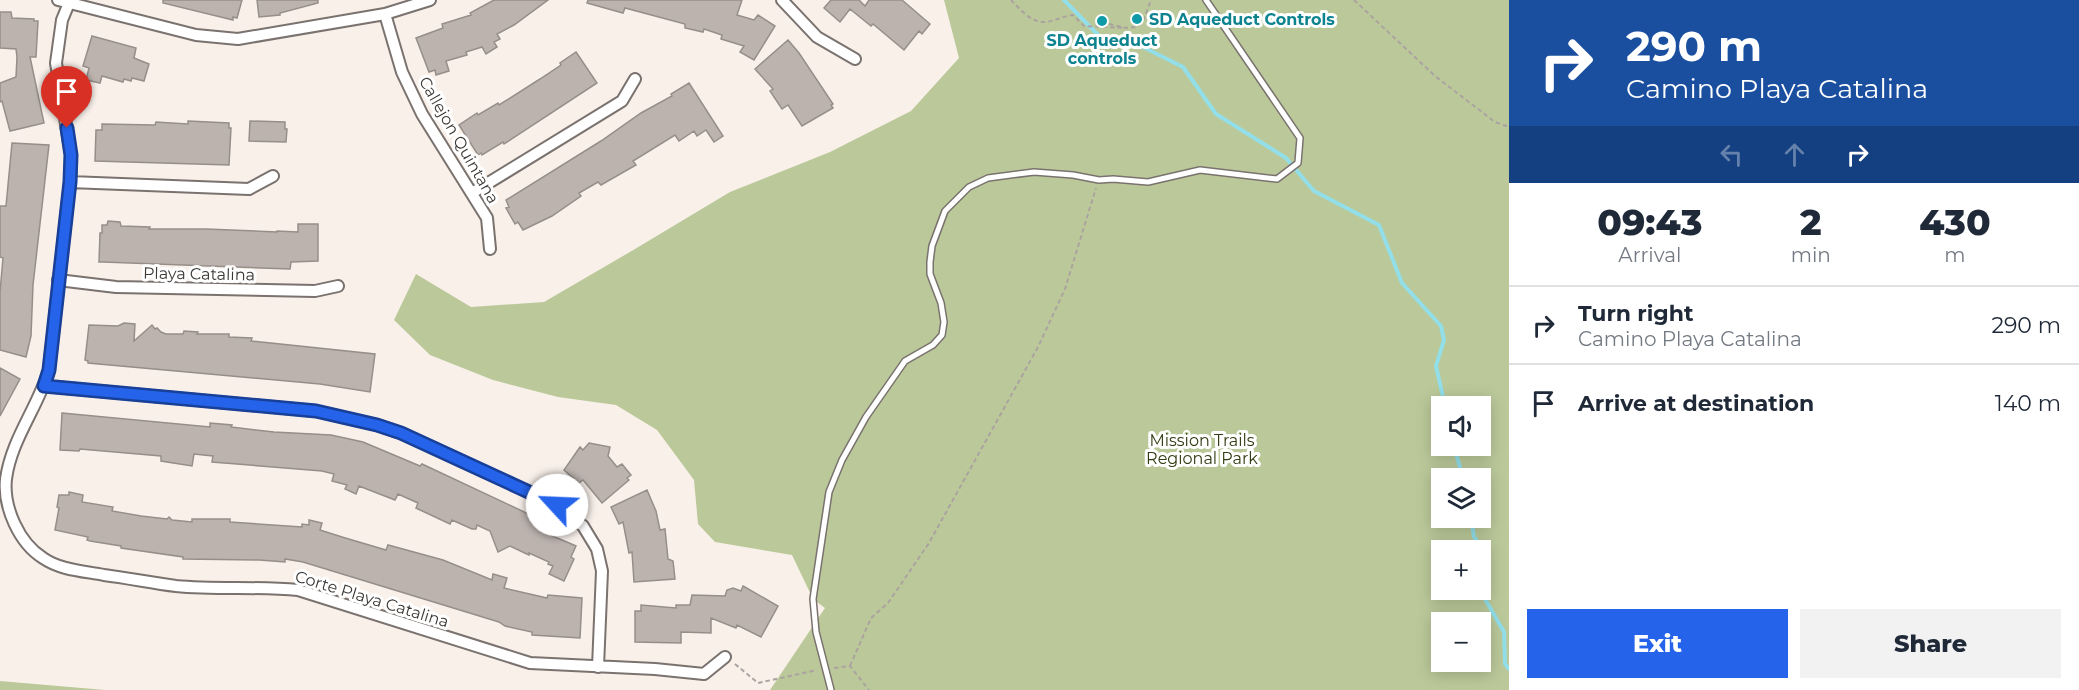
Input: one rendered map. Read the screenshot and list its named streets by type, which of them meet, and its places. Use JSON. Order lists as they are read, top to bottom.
{
  "streets": {
    "street": ["Callejon Quintana", "Playa Catalina", "Corte Playa Catalina"]
  },
  "parks": ["Mission Trails Regional Park"],
  "places": ["SD Aqueduct Controls", "SD Aqueduct controls"],
  "page": {
    "turn": ["290 m", "Camino Playa Catalina"],
    "eta": [
      "09:43",
      "Arrival",
      "2",
      "min",
      "430",
      "m"
    ],
    "list": [
      {
        "name": "Turn right",
        "note": "Camino Playa Catalina",
        "value": "290 m"
      },
      {
        "name": "Arrive at destination",
        "value": "140 m"
      }
    ],
    "map_buttons": ["+", "−"],
    "buttons": ["Exit", "Share"]
  }
}
